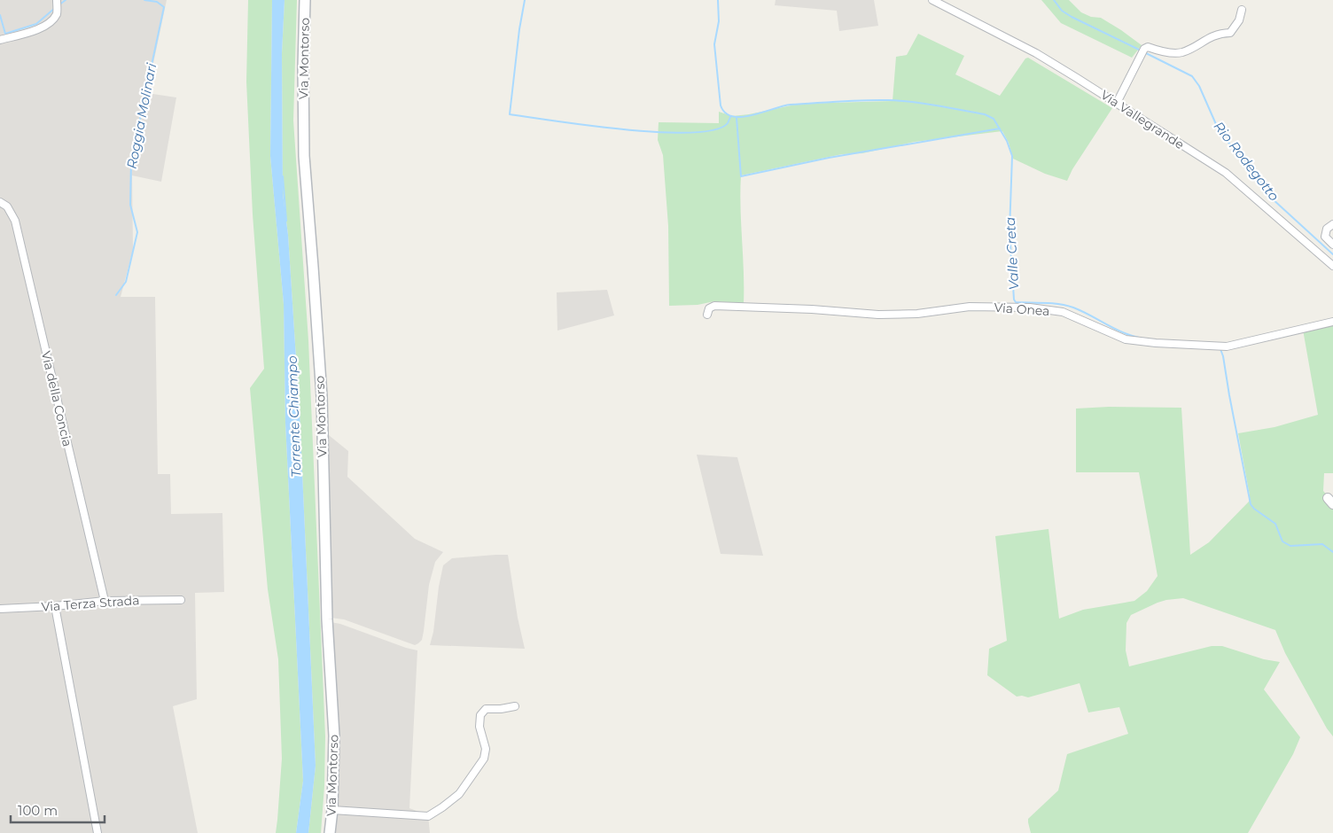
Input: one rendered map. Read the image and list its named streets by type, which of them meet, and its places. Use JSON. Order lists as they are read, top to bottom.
{
  "streets": {
    "main road": ["Via Montorso"],
    "street": [
      "Via Vallegrande",
      "Via Onea",
      "Via della Concia",
      "Via Terza Strada"
    ]
  },
  "crossings": [
    ["Via della Concia", "Via Terza Strada"]
  ],
  "water": [
    "Roggia Molinari",
    "Rio Rodegotto",
    "Valle Creta",
    "Torrente Chiampo"
  ],
  "scale_bar": "100 m"
}
